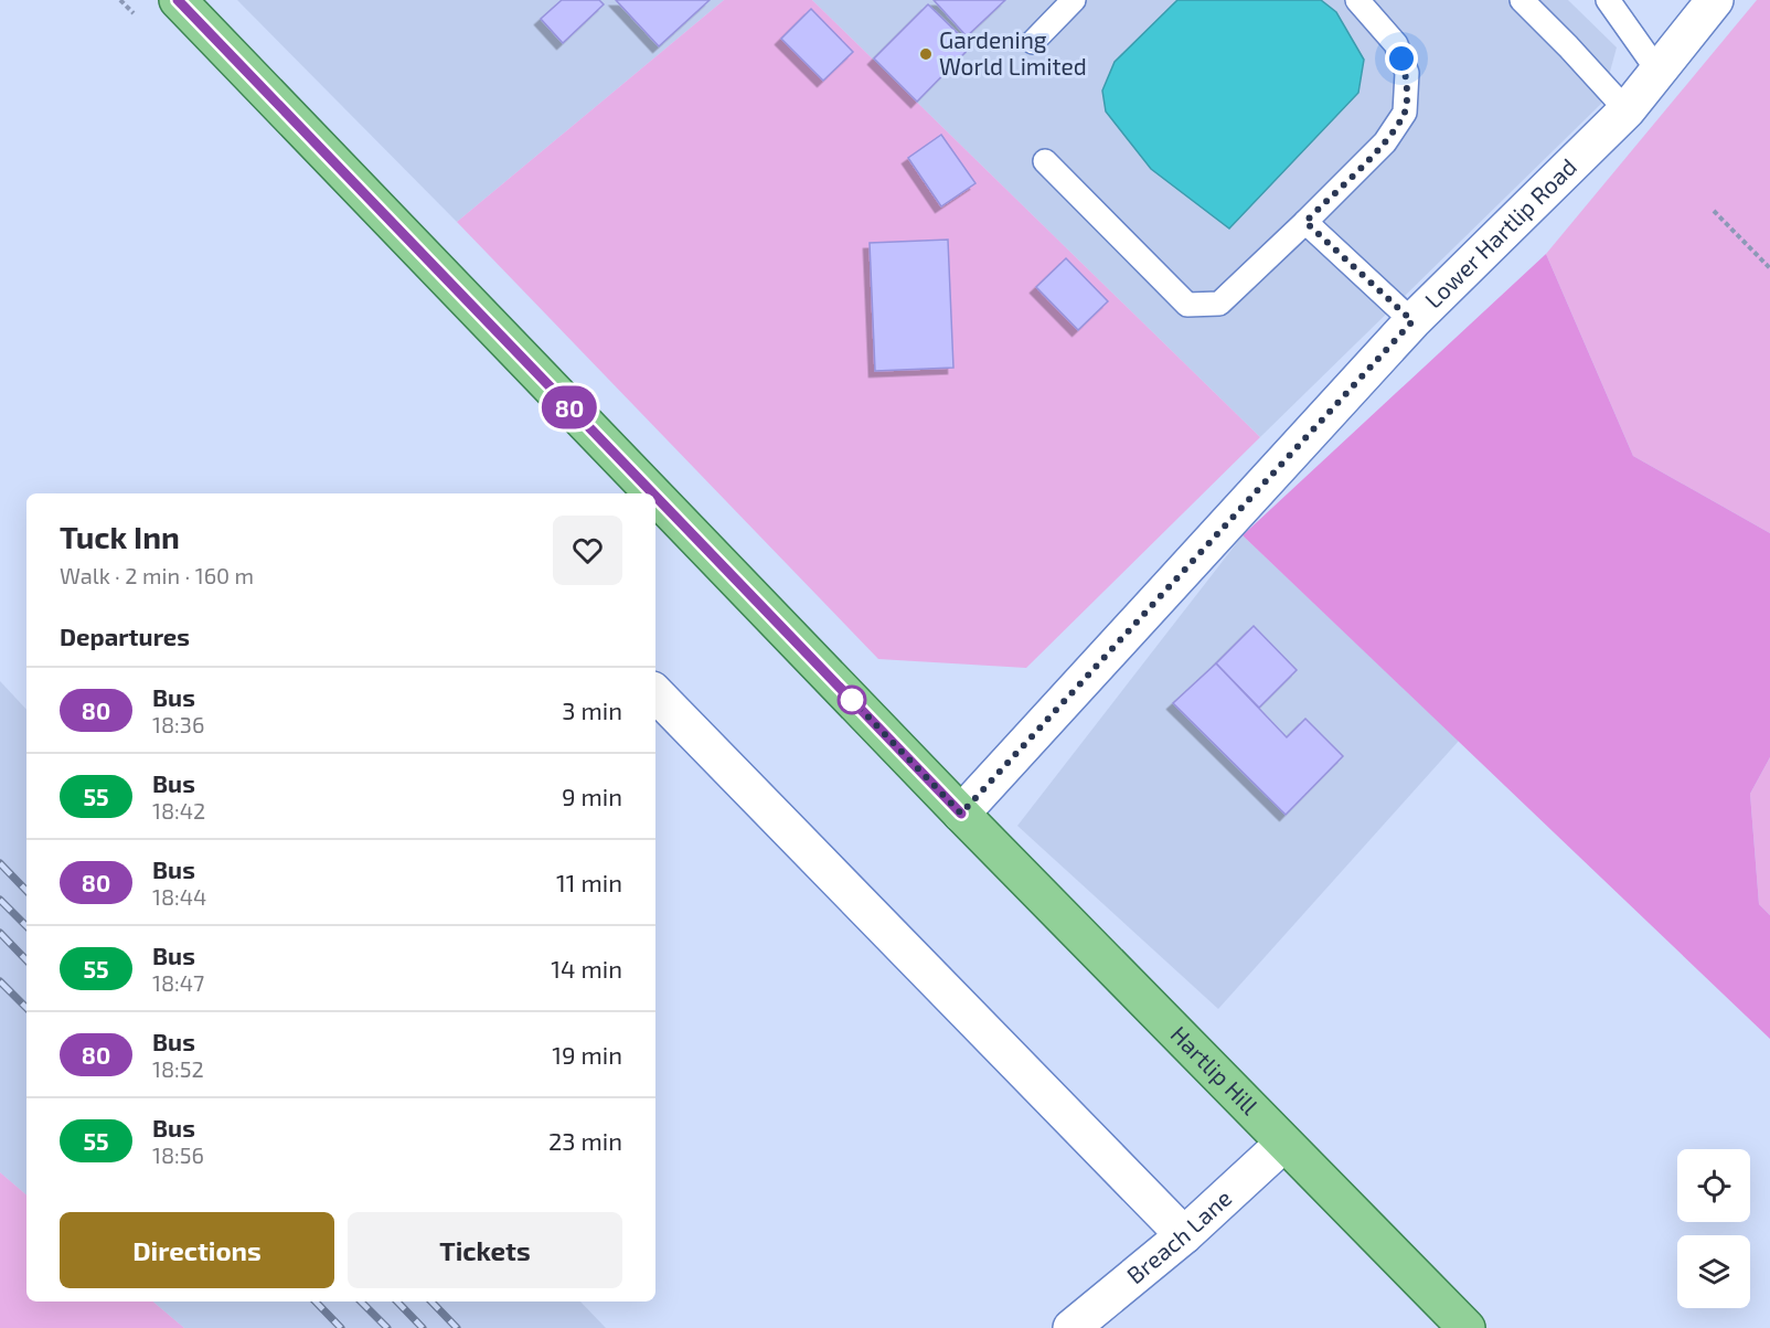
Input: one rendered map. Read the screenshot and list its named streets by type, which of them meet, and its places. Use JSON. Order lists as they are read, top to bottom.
{
  "streets": {
    "main road": ["Hartlip Hill"],
    "street": ["Lower Hartlip Road", "Breach Lane"]
  },
  "crossings": [
    ["Lower Hartlip Road", "Hartlip Hill"],
    ["Hartlip Hill", "Breach Lane"]
  ],
  "places": ["Gardening World Limited"],
  "lines": ["bus line 80"],
  "page": {
    "on_map": "80",
    "heading": [
      ["Tuck Inn", "Walk · 2 min · 160 m"],
      "Departures"
    ],
    "list": [
      {
        "mark": "80",
        "name": "Bus",
        "note": "18:36",
        "value": "3 min"
      },
      {
        "mark": "55",
        "name": "Bus",
        "note": "18:42",
        "value": "9 min"
      },
      {
        "mark": "80",
        "name": "Bus",
        "note": "18:44",
        "value": "11 min"
      },
      {
        "mark": "55",
        "name": "Bus",
        "note": "18:47",
        "value": "14 min"
      },
      {
        "mark": "80",
        "name": "Bus",
        "note": "18:52",
        "value": "19 min"
      },
      {
        "mark": "55",
        "name": "Bus",
        "note": "18:56",
        "value": "23 min"
      }
    ],
    "buttons": ["Directions", "Tickets"]
  }
}
